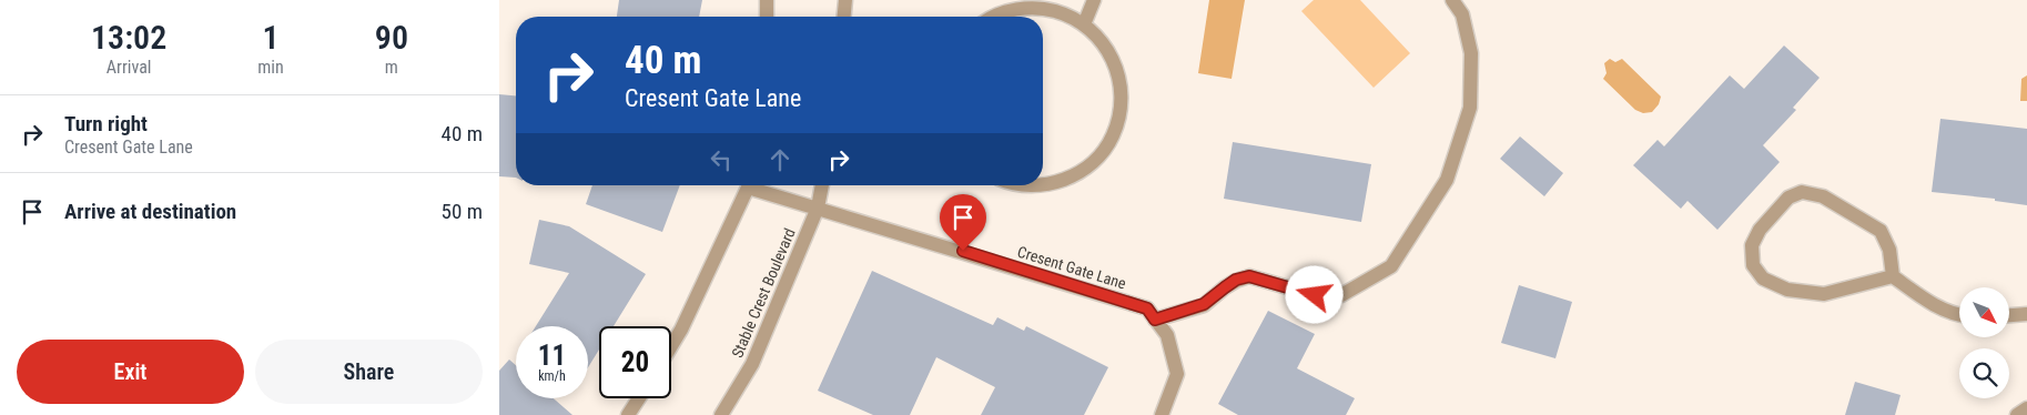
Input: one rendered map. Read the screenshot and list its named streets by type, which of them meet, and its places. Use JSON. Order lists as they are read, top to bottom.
{
  "streets": {
    "street": ["Cresent Gate Lane", "Stable Crest Boulevard"]
  },
  "crossings": [
    ["Cresent Gate Lane", "Stable Crest Boulevard"]
  ],
  "north": "bottom right",
  "page": {
    "eta": [
      "13:02",
      "Arrival",
      "1",
      "min",
      "90",
      "m"
    ],
    "turn": ["40 m", "Cresent Gate Lane"],
    "list": [
      {
        "name": "Turn right",
        "note": "Cresent Gate Lane",
        "value": "40 m"
      },
      {
        "name": "Arrive at destination",
        "value": "50 m"
      }
    ],
    "speed": "11 km/h",
    "limit": "20",
    "buttons": ["Exit", "Share"]
  }
}
